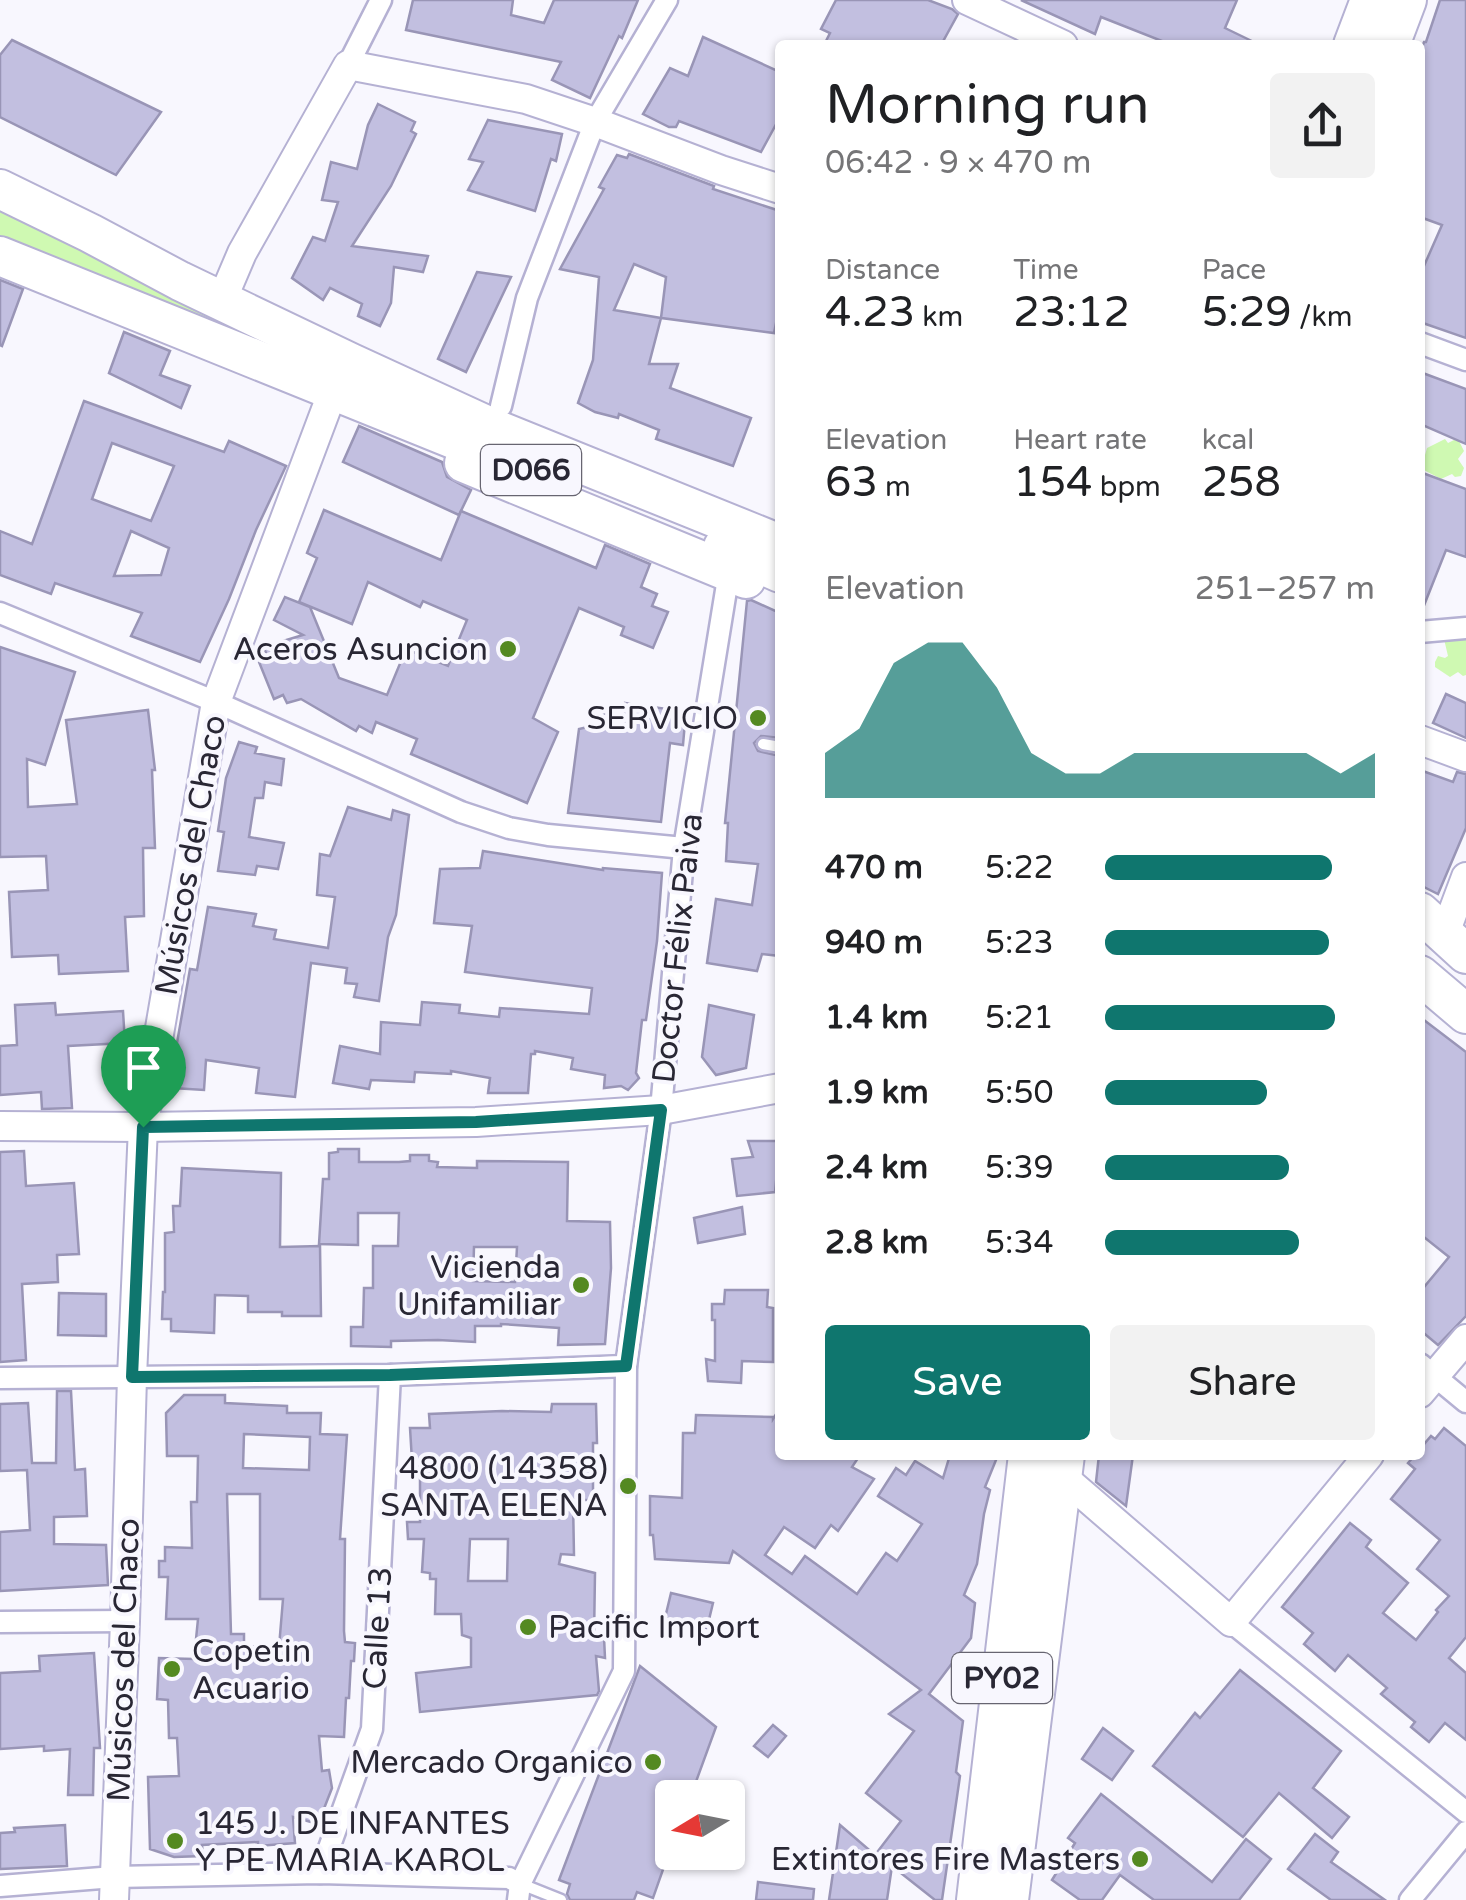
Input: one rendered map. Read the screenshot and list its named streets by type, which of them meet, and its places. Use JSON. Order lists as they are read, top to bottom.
{
  "streets": {
    "highway": ["D066", "PY02"],
    "street": ["Músicos del Chaco", "Doctor Félix Paiva", "Calle 13"]
  },
  "crossings": [
    ["D066", "Músicos del Chaco"],
    ["D066", "Doctor Félix Paiva"]
  ],
  "places": [
    "Aceros Asuncion",
    "SERVICIO",
    "Vicienda Unifamiliar",
    "4800 (14358) SANTA ELENA",
    "Pacific Import",
    "Copetin Acuario",
    "Mercado Organico",
    "145 J. DE INFANTES Y PE MARIA KAROL",
    "Extintores Fire Masters"
  ],
  "north": "left",
  "page": {
    "heading": ["Morning run", "06:42 · 9 × 470 m"],
    "stats": [
      ["Distance", "4.23 km"],
      ["Time", "23:12"],
      ["Pace", "5:29 /km"],
      ["Elevation", "63 m"],
      ["Heart rate", "154 bpm"],
      ["kcal", "258"]
    ],
    "chart": ["Elevation", "251–257 m"],
    "list": [
      {
        "name": "470 m",
        "note": "5:22"
      },
      {
        "name": "940 m",
        "note": "5:23"
      },
      {
        "name": "1.4 km",
        "note": "5:21"
      },
      {
        "name": "1.9 km",
        "note": "5:50"
      },
      {
        "name": "2.4 km",
        "note": "5:39"
      },
      {
        "name": "2.8 km",
        "note": "5:34"
      }
    ],
    "buttons": ["Save", "Share"]
  }
}
